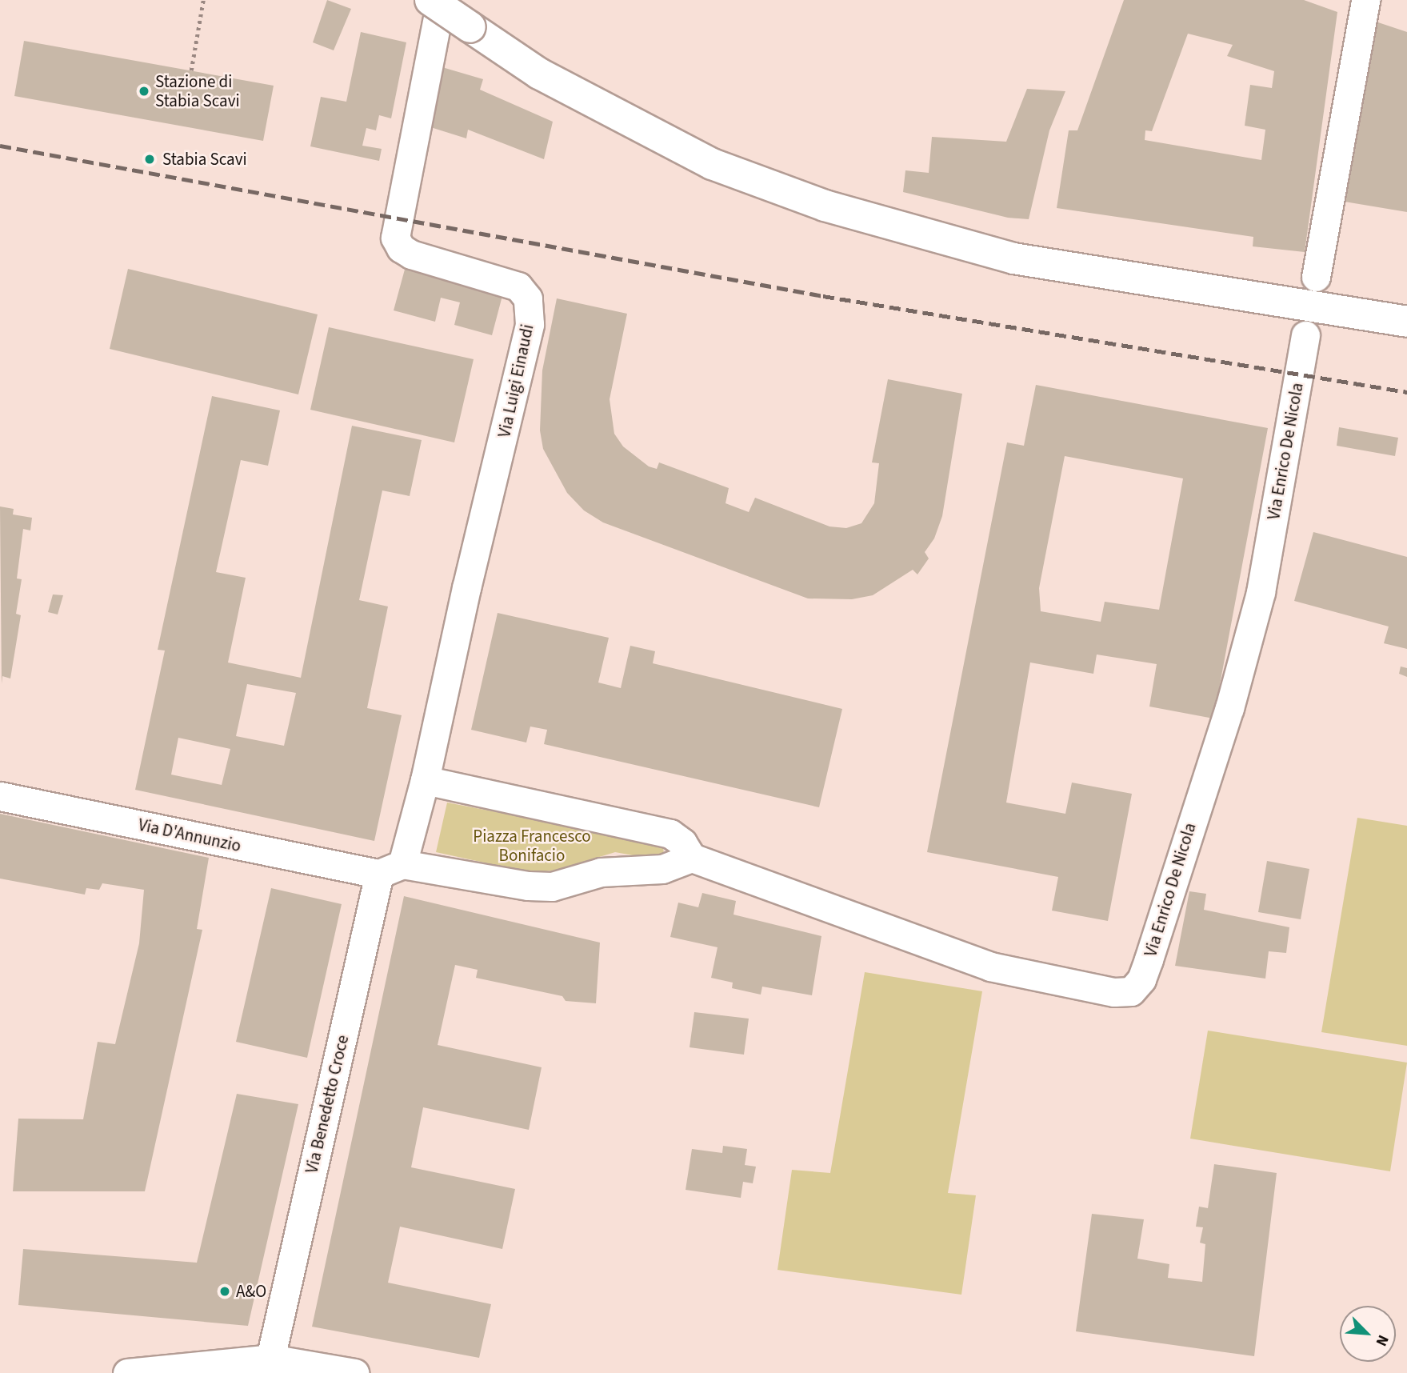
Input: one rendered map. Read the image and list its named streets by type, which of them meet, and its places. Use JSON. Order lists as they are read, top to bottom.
{
  "streets": {
    "street": [
      "Via Luigi Einaudi",
      "Via Enrico De Nicola",
      "Via D'Annunzio",
      "Via Benedetto Croce"
    ]
  },
  "crossings": [
    ["Via Luigi Einaudi", "Via Benedetto Croce"],
    ["Via D'Annunzio", "Via Benedetto Croce"]
  ],
  "parks": ["Piazza Francesco Bonifacio"],
  "places": ["Stazione di Stabia Scavi", "Stabia Scavi", "A&O"],
  "north": "bottom right"
}
